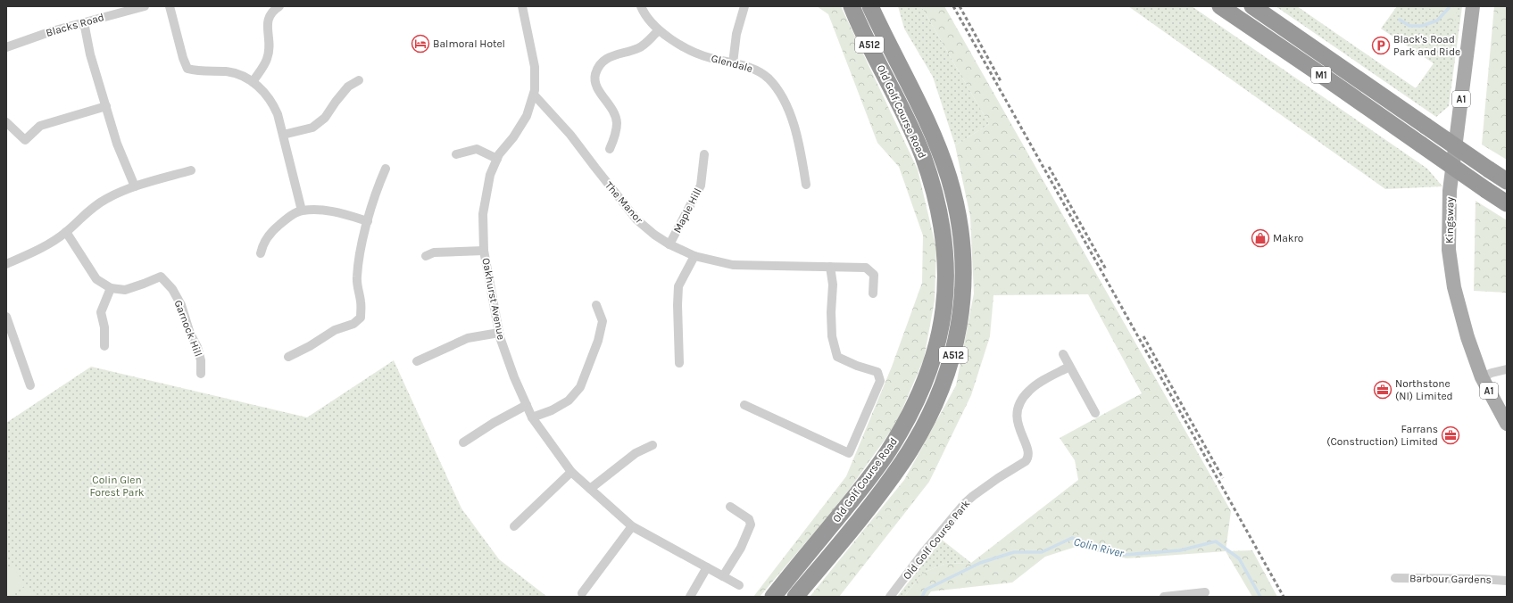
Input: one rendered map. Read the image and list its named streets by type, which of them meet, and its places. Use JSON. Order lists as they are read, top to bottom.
{
  "streets": {
    "highway": ["A512", "M1", "Old Golf Course Road"],
    "main road": ["A1", "Kingsway"],
    "street": [
      "Blacks Road",
      "Glendale",
      "The Manor",
      "Maple Hill",
      "Oakhurst Avenue",
      "Garnock Hill",
      "Old Golf Course Park",
      "Barbour Gardens"
    ]
  },
  "crossings": [
    ["The Manor", "Maple Hill"],
    ["The Manor", "Oakhurst Avenue"]
  ],
  "water": ["Colin River"],
  "parks": ["Colin Glen Forest Park"],
  "places": {
    "hotel": ["Balmoral Hotel"],
    "parking": ["Black's Road Park and Ride"],
    "shop": ["Makro"],
    "office": ["Northstone (NI) Limited", "Farrans (Construction) Limited"]
  }
}
